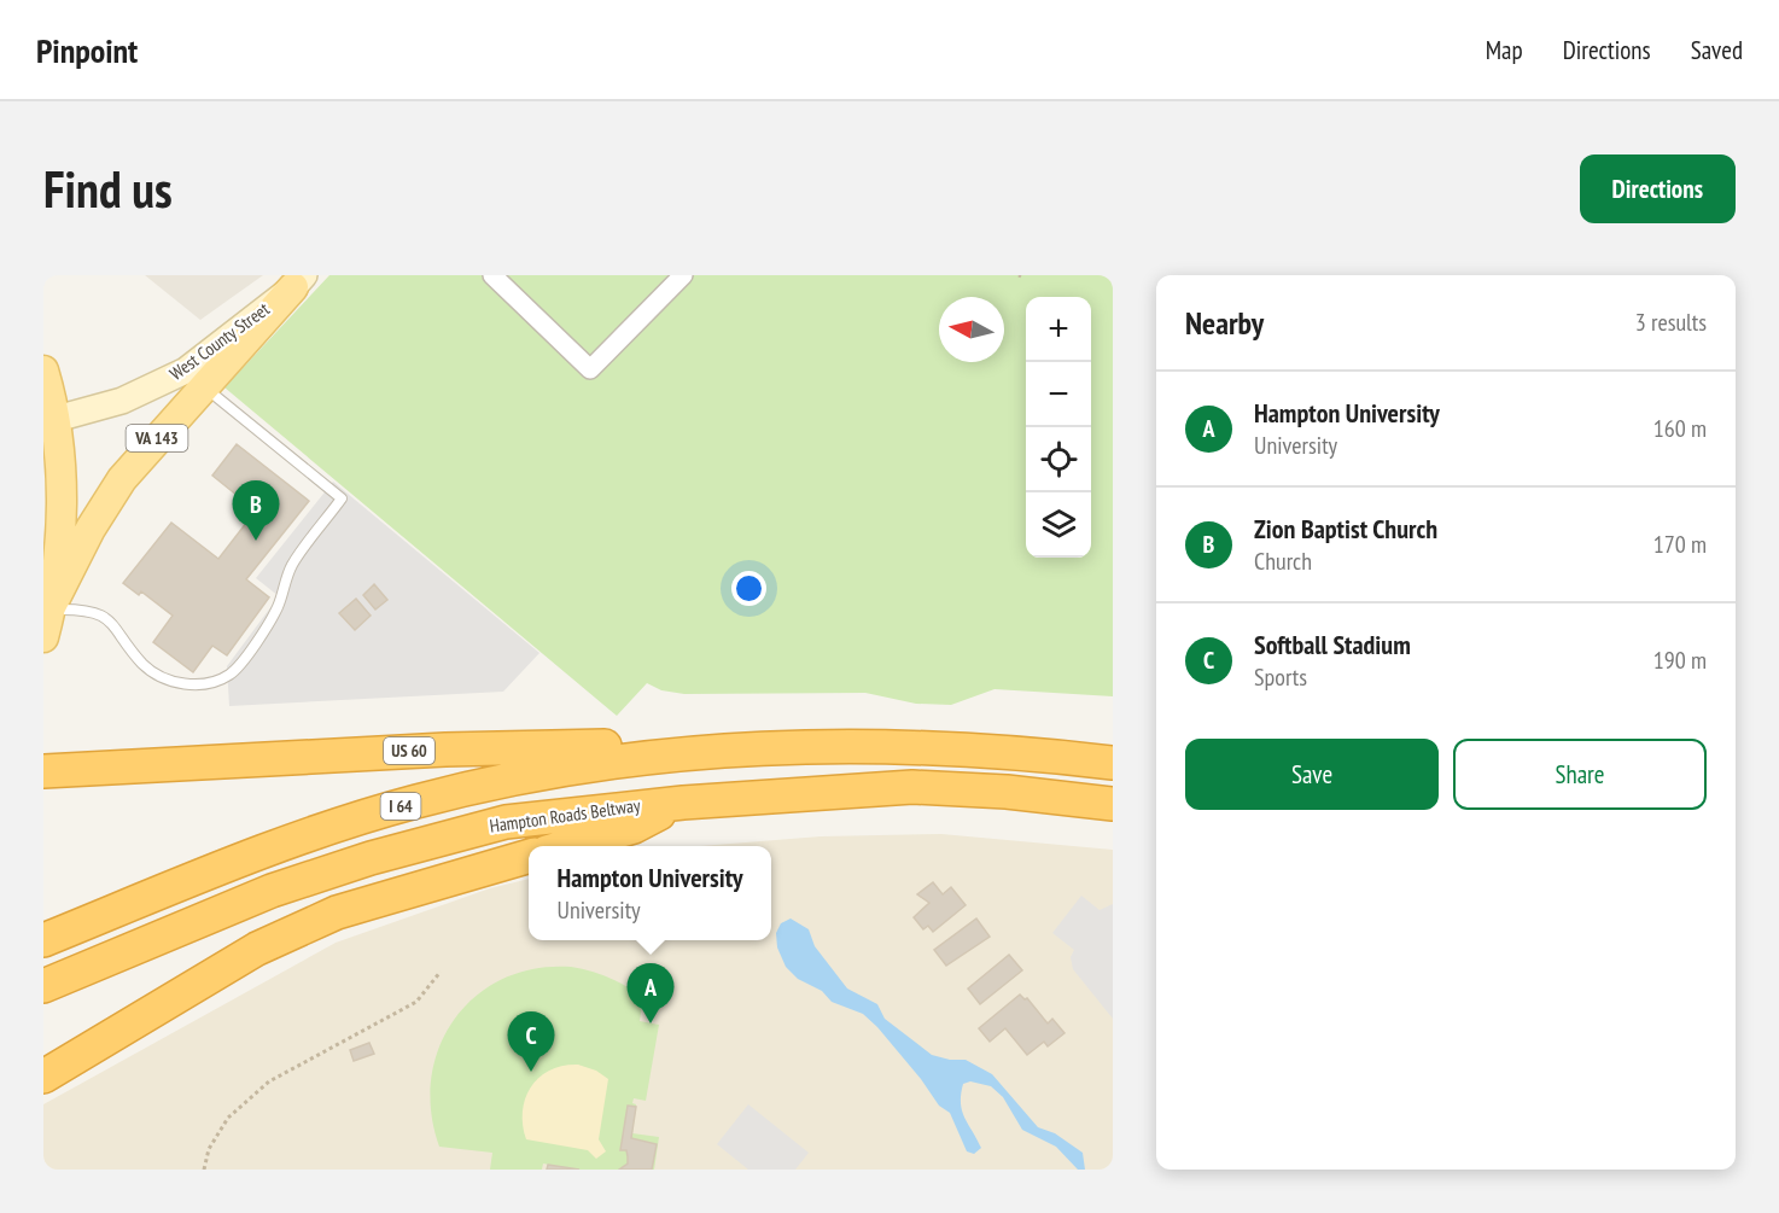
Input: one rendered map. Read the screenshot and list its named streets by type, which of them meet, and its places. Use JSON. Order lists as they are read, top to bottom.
{
  "streets": {
    "highway": ["US 60", "I 64", "Hampton Roads Beltway"],
    "main road": ["West County Street", "VA 143"]
  },
  "crossings": [
    ["West County Street", "VA 143"],
    ["US 60", "I 64"]
  ],
  "north": "left",
  "page": {
    "header": "Pinpoint",
    "nav": ["Map", "Directions", "Saved"],
    "buttons": [
      "Directions",
      ["Save", "Share"]
    ],
    "title": "Find us",
    "heading": ["Nearby", "3 results"],
    "map_buttons": ["+", "−"],
    "list": [
      {
        "mark": "A",
        "name": "Hampton University",
        "note": "University",
        "value": "160 m"
      },
      {
        "mark": "B",
        "name": "Zion Baptist Church",
        "note": "Church",
        "value": "170 m"
      },
      {
        "mark": "C",
        "name": "Softball Stadium",
        "note": "Sports",
        "value": "190 m"
      }
    ],
    "pins": ["B", "A", "C"],
    "popup": ["Hampton University", "University"]
  }
}
